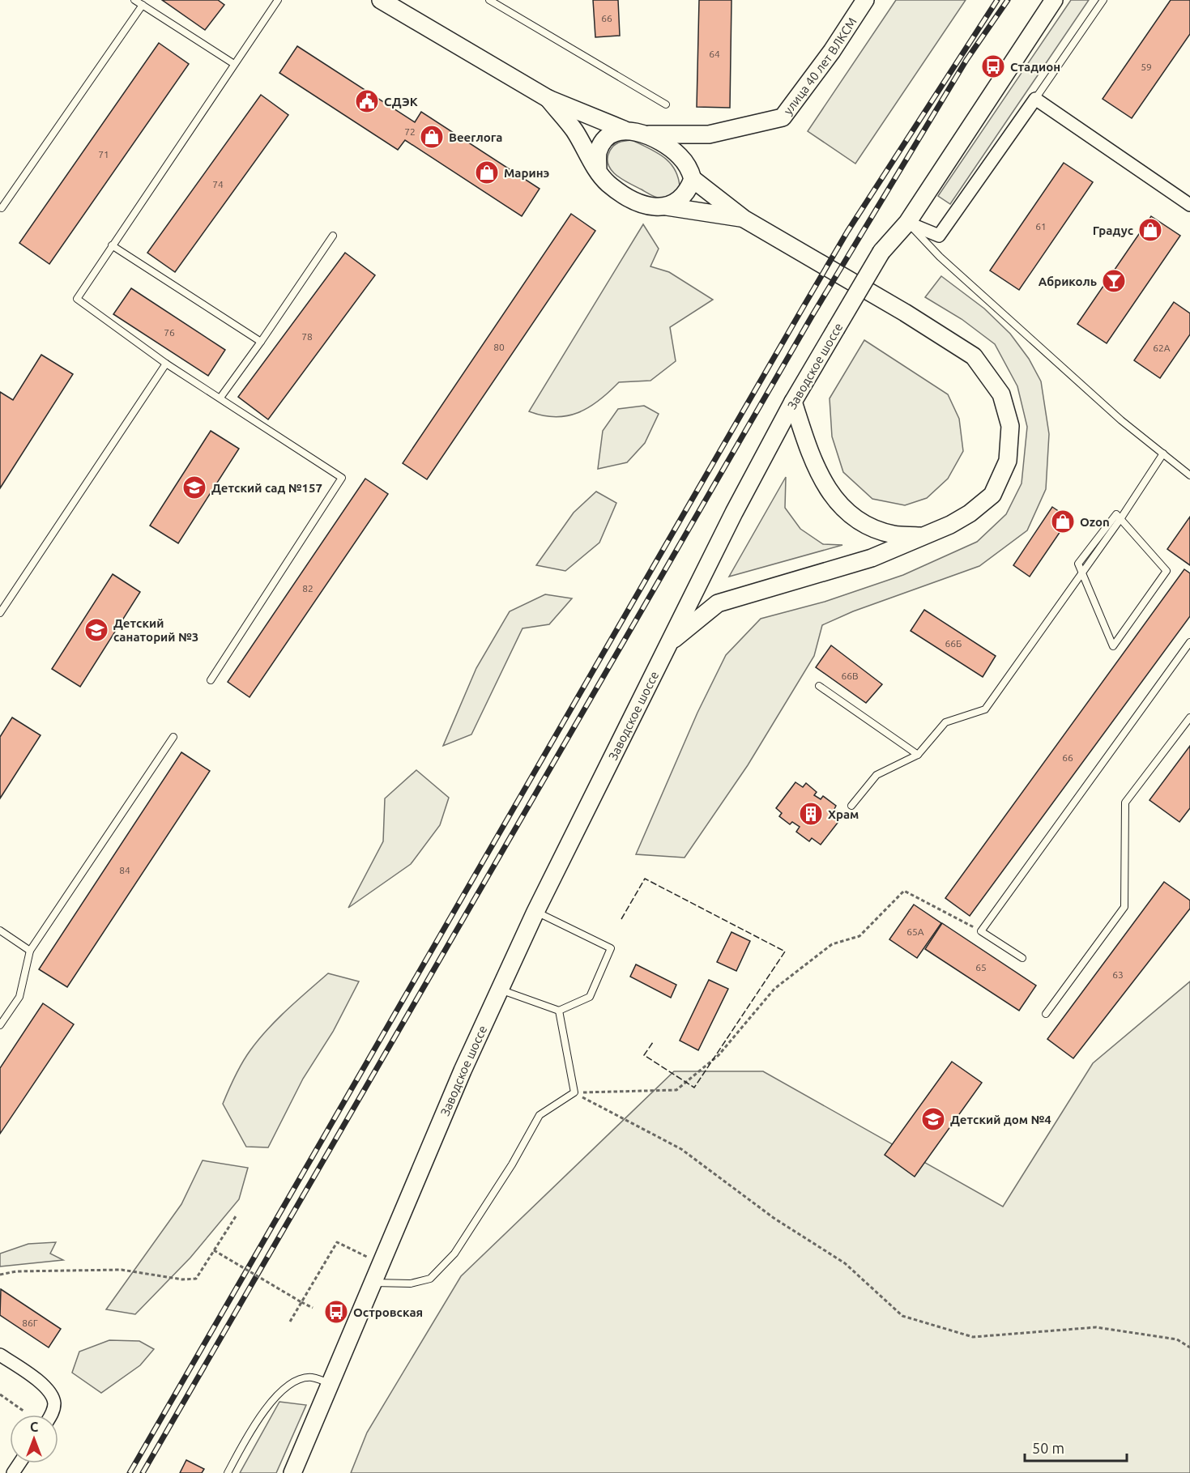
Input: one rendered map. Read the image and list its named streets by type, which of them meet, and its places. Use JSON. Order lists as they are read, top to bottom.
{
  "streets": {
    "street": ["улица 40 лет ВЛКСМ", "Заводское шоссе"]
  },
  "places": {
    "bus stop": ["Стадион", "Островская"],
    "public building": ["СДЭК"],
    "shop": [
      "Beerлога",
      "Маринэ",
      "Градус",
      "Ozon"
    ],
    "bar": ["Абриколь"],
    "school or university": ["Детский сад №157", "Детский санаторий №3", "Детский дом №4"],
    "building": ["Храм"]
  },
  "house_numbers": [
    "66",
    "64",
    "59",
    "72",
    "71",
    "74",
    "61",
    "76",
    "78",
    "80",
    "62А",
    "82",
    "66Б",
    "66В",
    "66",
    "84",
    "65А",
    "65",
    "63",
    "86Г"
  ],
  "scale_bar": "50 m",
  "north": "top"
}
